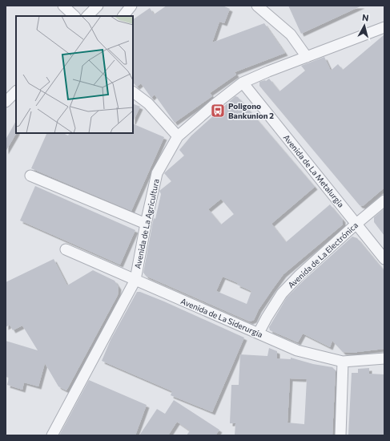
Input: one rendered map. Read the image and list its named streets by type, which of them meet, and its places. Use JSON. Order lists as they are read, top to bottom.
{
  "streets": {
    "street": [
      "Avenida de La Metalurgia",
      "Avenida de La Agricultura",
      "Avenida de La Electrónica",
      "Avenida de La Siderurgia"
    ]
  },
  "crossings": [
    ["Avenida de La Metalurgia", "Avenida de La Agricultura"],
    ["Avenida de La Metalurgia", "Avenida de La Electrónica"],
    ["Avenida de La Agricultura", "Avenida de La Siderurgia"],
    ["Avenida de La Electrónica", "Avenida de La Siderurgia"]
  ],
  "places": {
    "bus stop": ["Poligono Bankunion 2"]
  },
  "north": "top"
}
